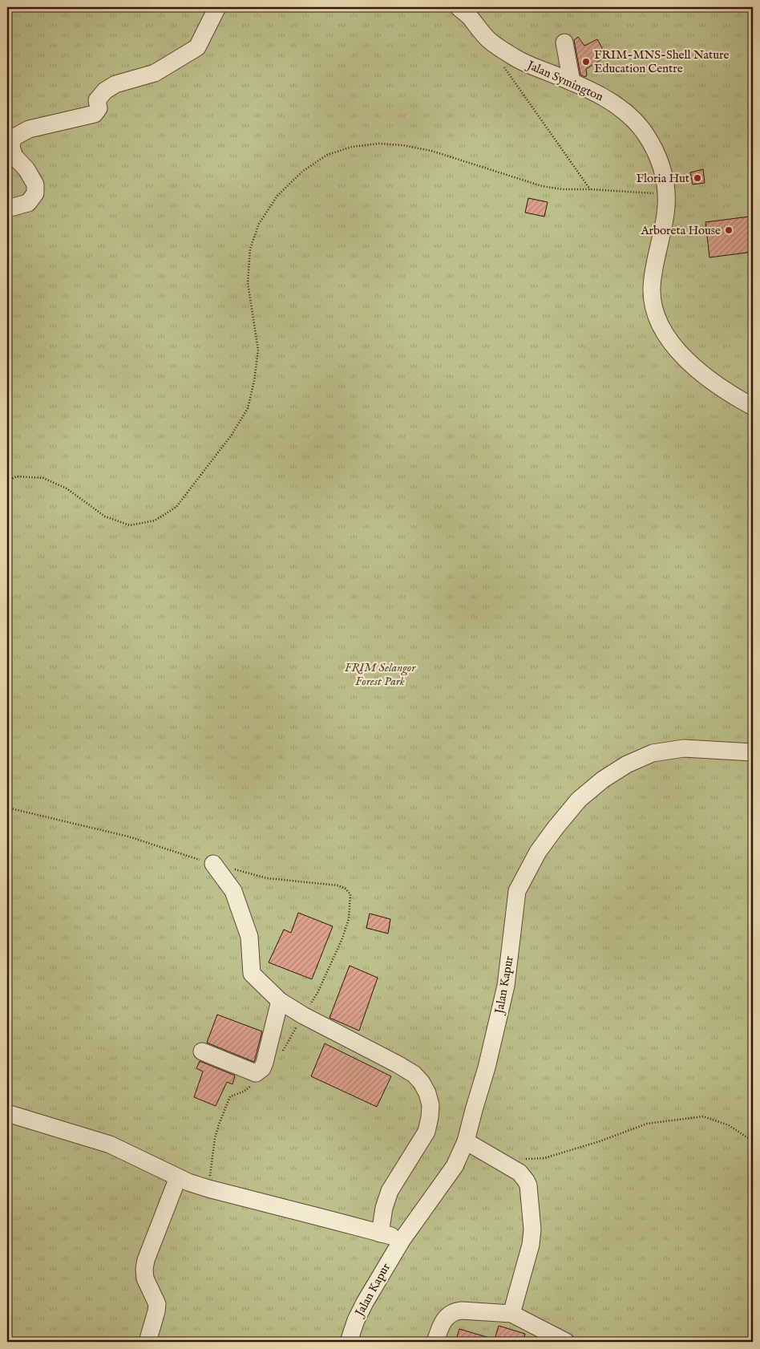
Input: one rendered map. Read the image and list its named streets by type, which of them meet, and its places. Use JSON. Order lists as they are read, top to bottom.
{
  "streets": {
    "street": ["Jalan Symington", "Jalan Kapur"]
  },
  "parks": ["FRIM Selangor Forest Park"],
  "places": ["FRIM-MNS-Shell Nature Education Centre", "Floria Hut", "Arboreta House"]
}
